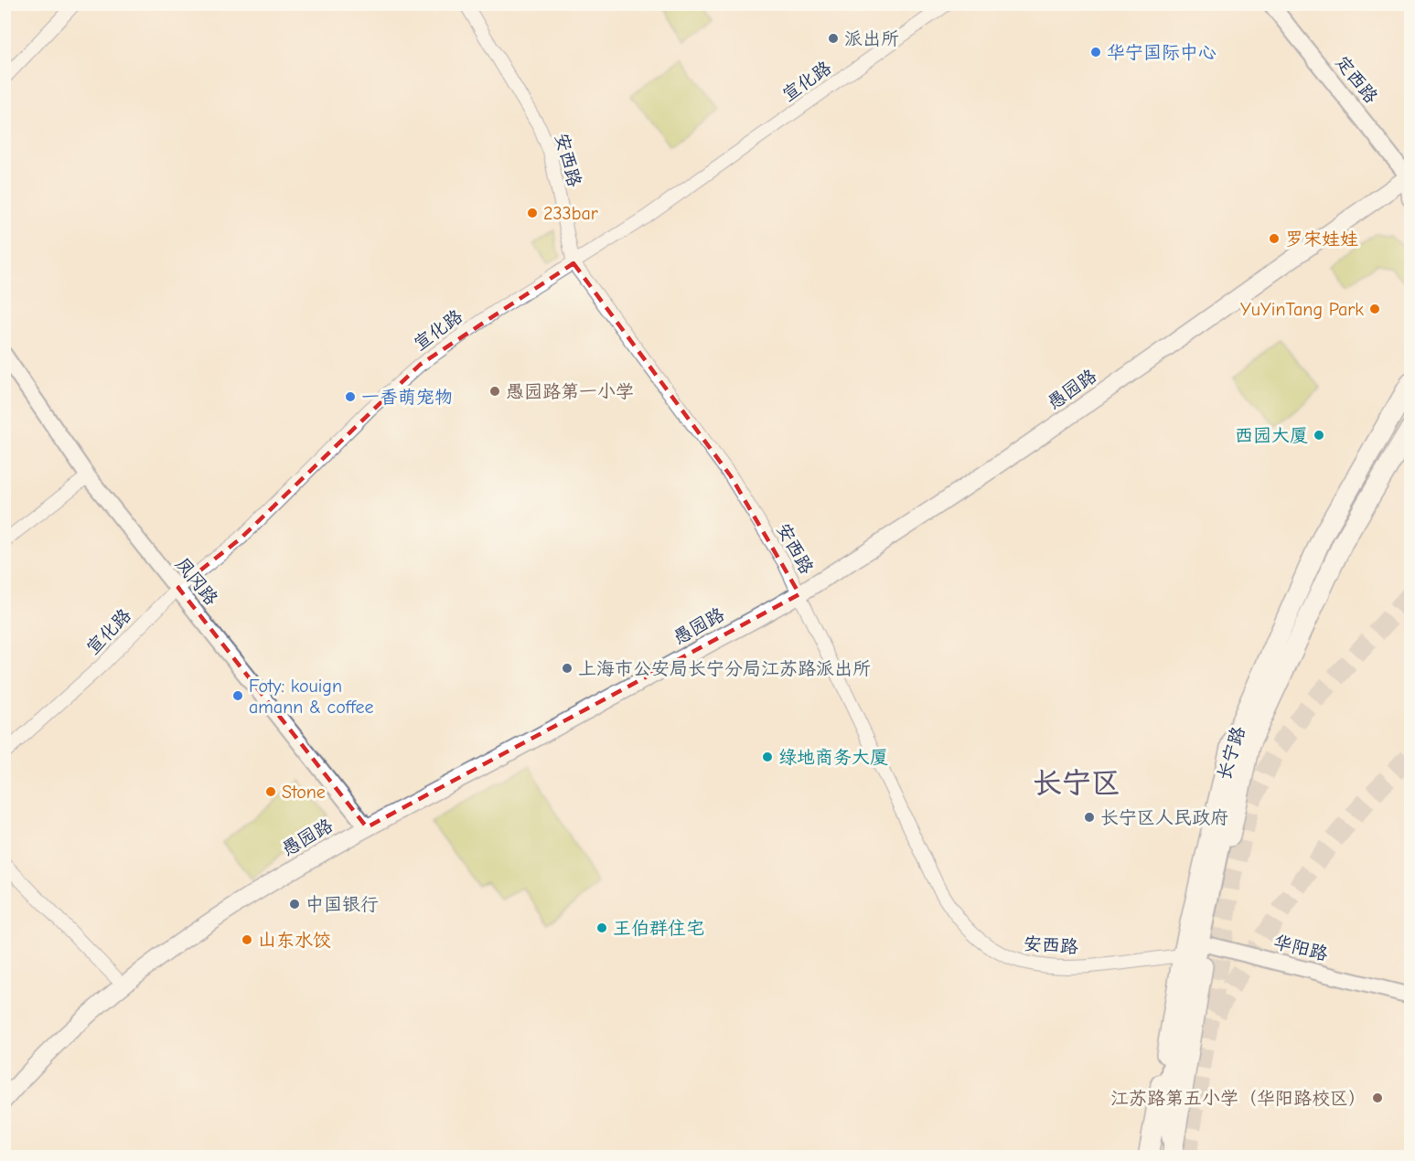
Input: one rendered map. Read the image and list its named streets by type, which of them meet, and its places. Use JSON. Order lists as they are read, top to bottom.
{
  "streets": {
    "main road": ["愚园路", "长宁路"],
    "street": [
      "定西路",
      "宣化路",
      "安西路",
      "凤冈路",
      "华阳路"
    ]
  },
  "crossings": [
    ["定西路", "愚园路"],
    ["宣化路", "安西路"],
    ["宣化路", "凤冈路"],
    ["安西路", "愚园路"],
    ["安西路", "长宁路"],
    ["安西路", "华阳路"],
    ["愚园路", "凤冈路"],
    ["长宁路", "华阳路"]
  ],
  "districts": ["长宁区"],
  "places": [
    "派出所",
    "华宁国际中心",
    "233bar",
    "罗宋娃娃",
    "YuYinTang Park",
    "愚园路第一小学",
    "一香萌宠物",
    "西园大厦",
    "上海市公安局长宁分局江苏路派出所",
    "Foty: kouign amann & coffee",
    "绿地商务大厦",
    "Stone",
    "长宁区人民政府",
    "中国银行",
    "王伯群住宅",
    "山东水饺",
    "江苏路第五小学（华阳路校区）"
  ]
}
